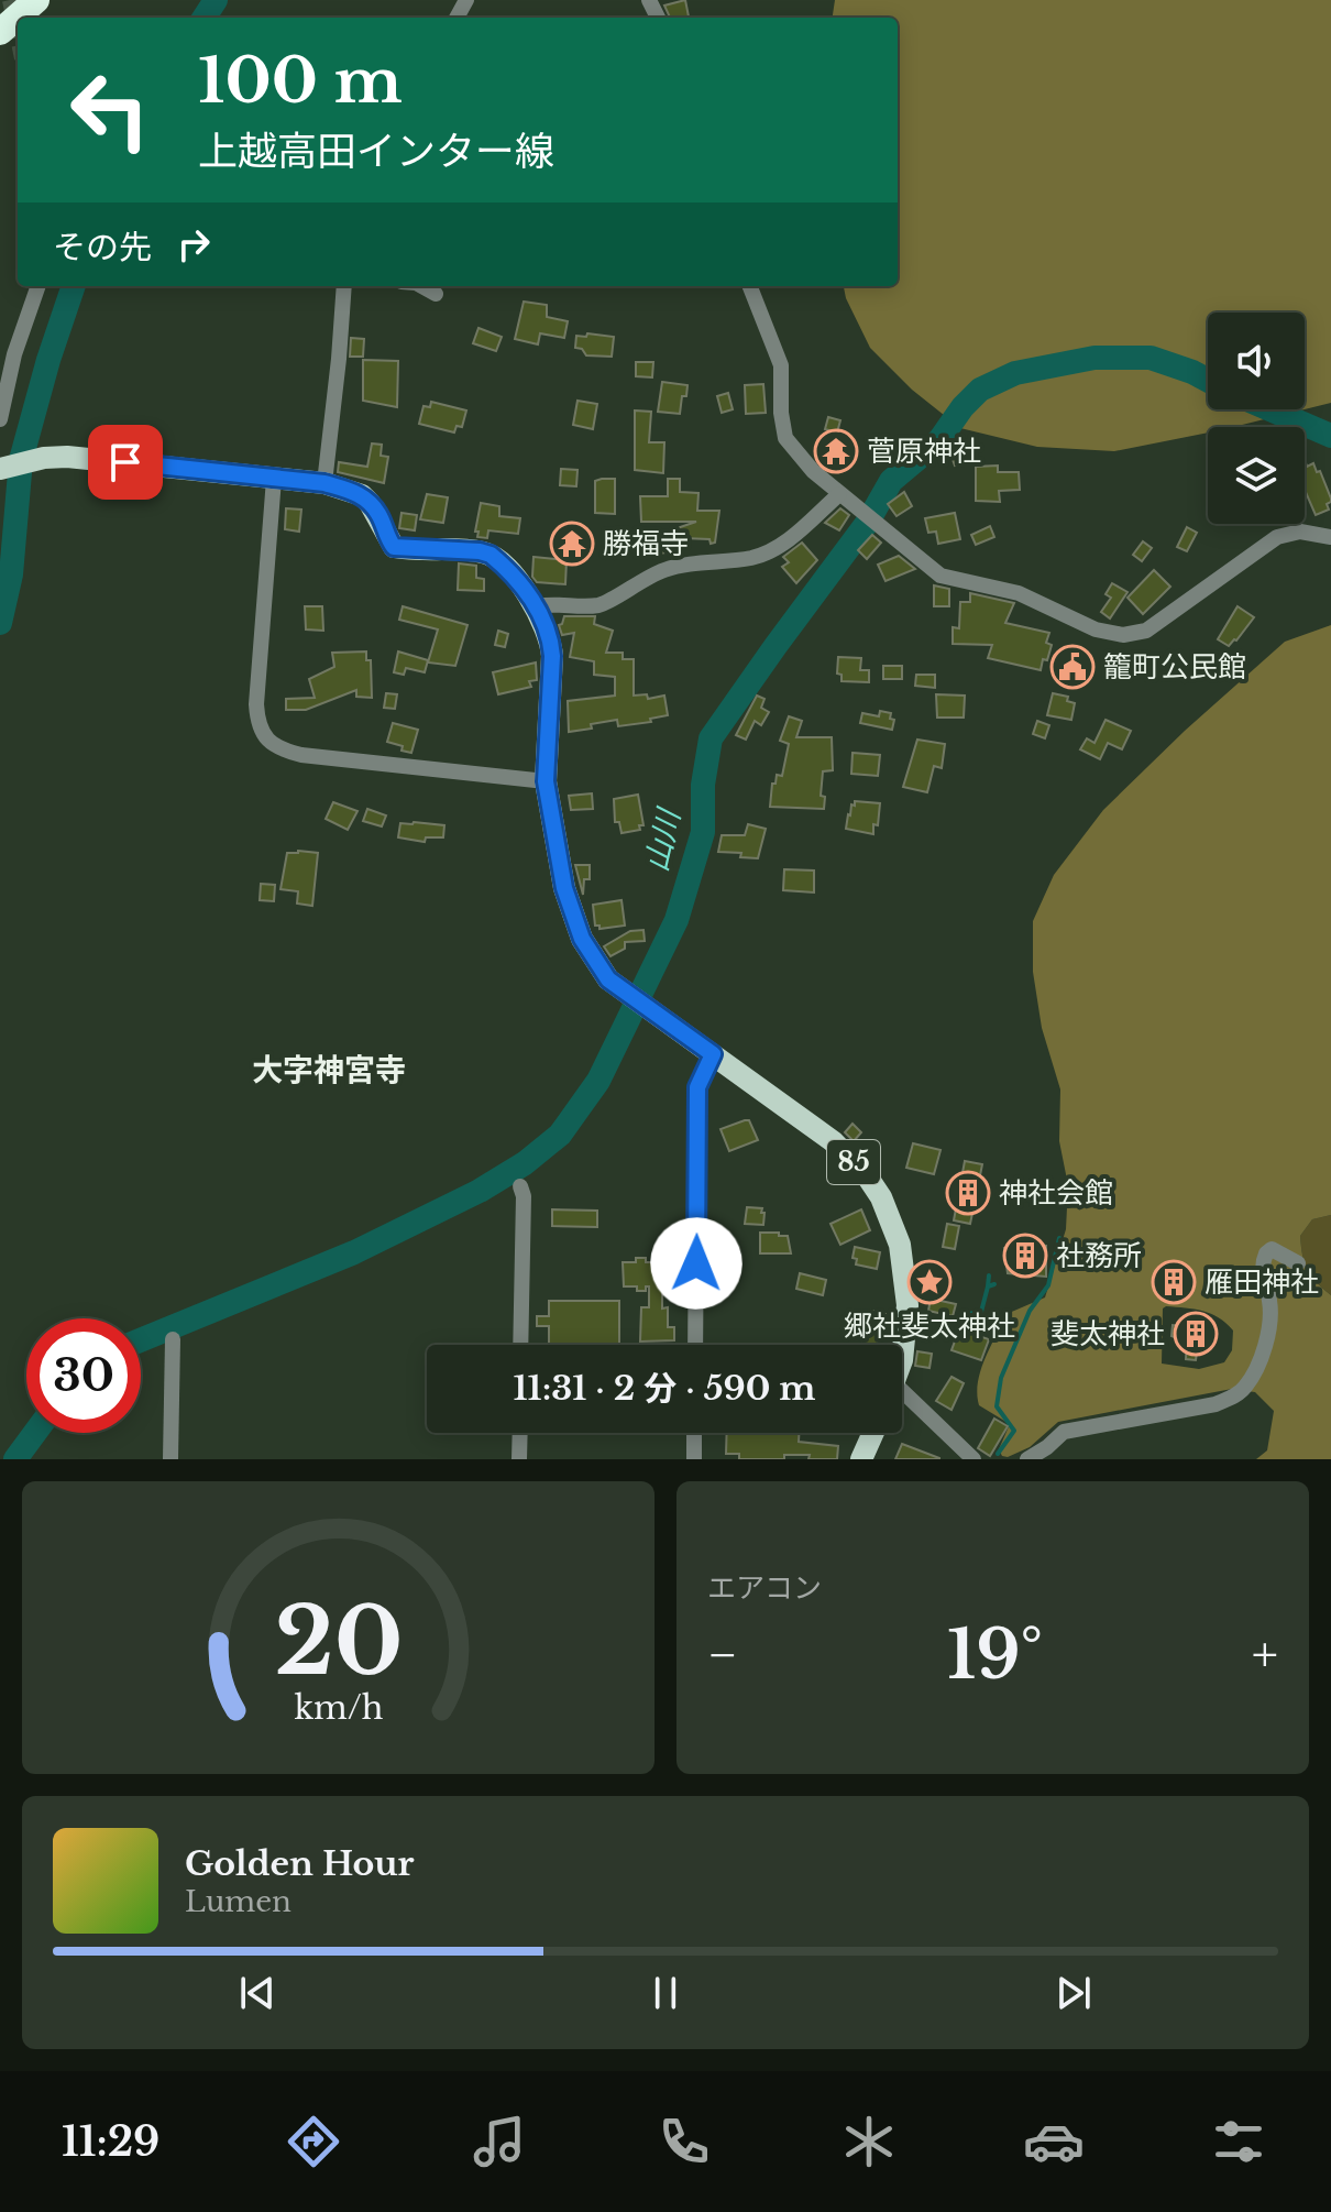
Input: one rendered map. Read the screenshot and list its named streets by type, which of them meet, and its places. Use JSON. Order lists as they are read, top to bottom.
{
  "streets": {
    "main road": ["85"]
  },
  "districts": ["大字神宮寺"],
  "water": ["山川"],
  "places": {
    "temple": ["菅原神社", "勝福寺"],
    "public building": ["籠町公民館"],
    "building": [
      "神社会館",
      "社務所",
      "雁田神社",
      "斐太神社"
    ],
    "place": ["郷社斐太神社"]
  },
  "page": {
    "turn": ["100 m", "上越高田インター線"],
    "then": "その先",
    "limit": "30",
    "trip": "11:31 · 2 分 · 590 m",
    "tile": "エアコン",
    "heat": ["−", "19°", "+"],
    "song": ["Golden Hour", "Lumen"],
    "tabs": "11:29",
    "gauge": ["20", "km/h"]
  }
}
